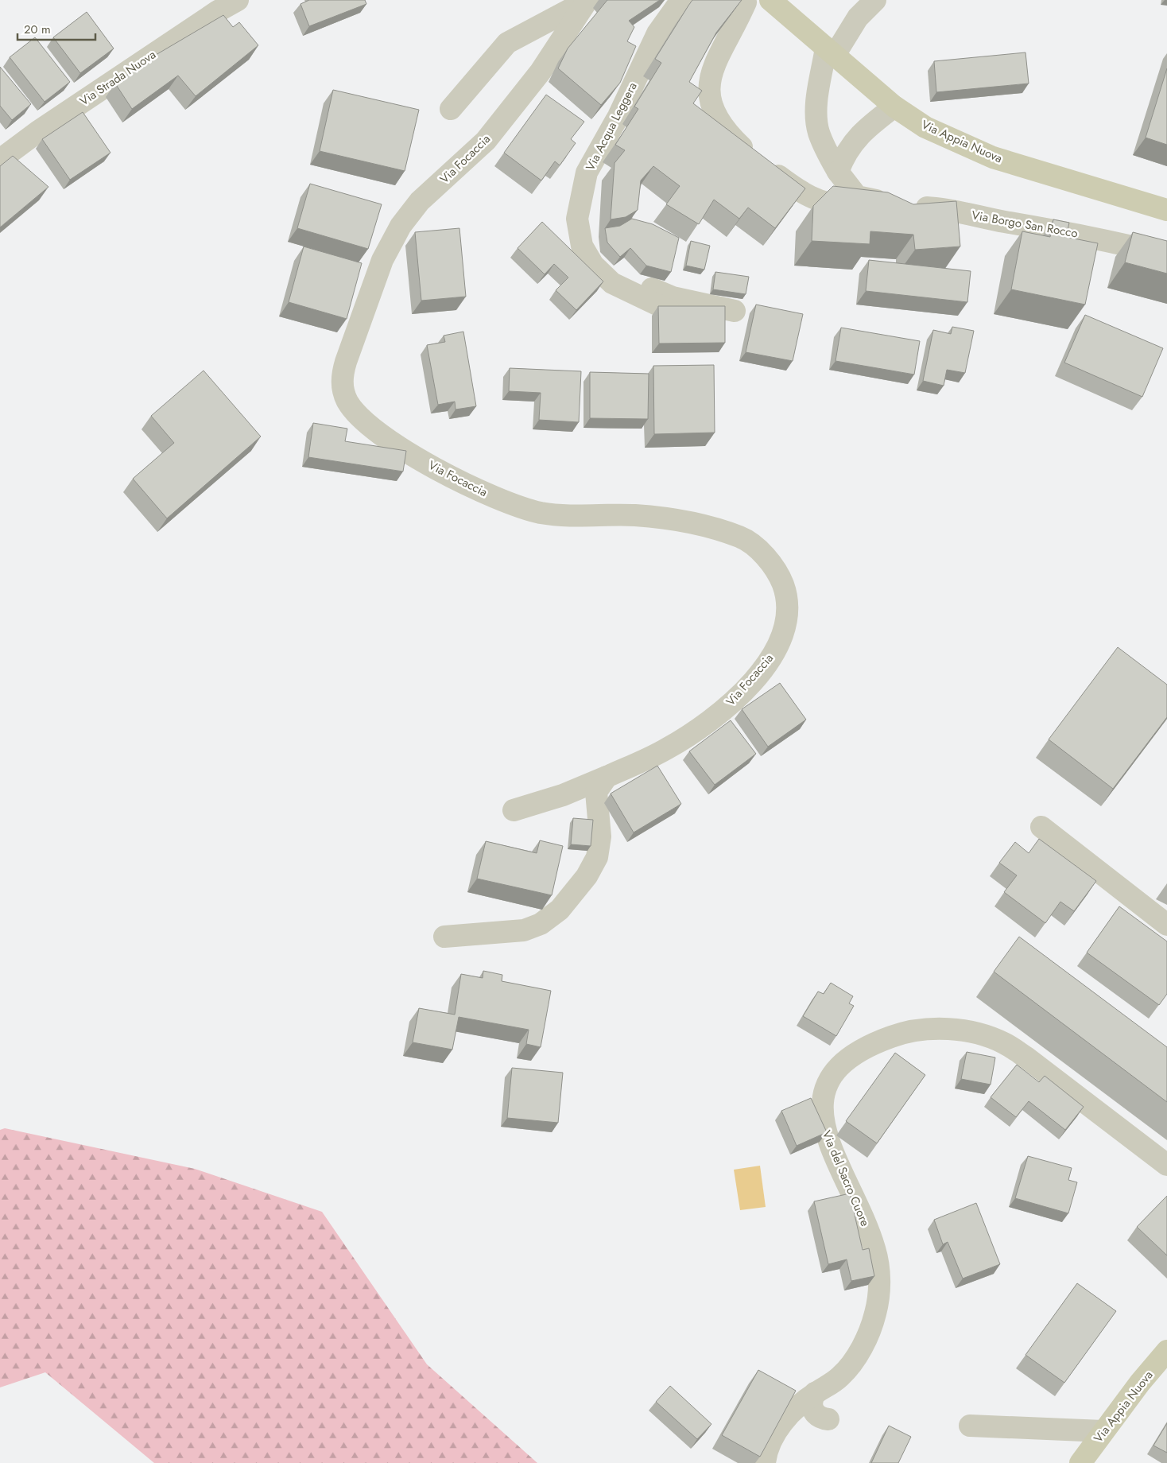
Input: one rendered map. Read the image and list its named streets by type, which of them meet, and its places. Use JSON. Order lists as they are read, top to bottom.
{
  "streets": {
    "main road": ["Via Appia Nuova"],
    "street": [
      "Via Strada Nuova",
      "Via Acqua Leggera",
      "Via Focaccia",
      "Via Borgo San Rocco",
      "Via del Sacro Cuore"
    ]
  },
  "scale_bar": "20 m"
}
